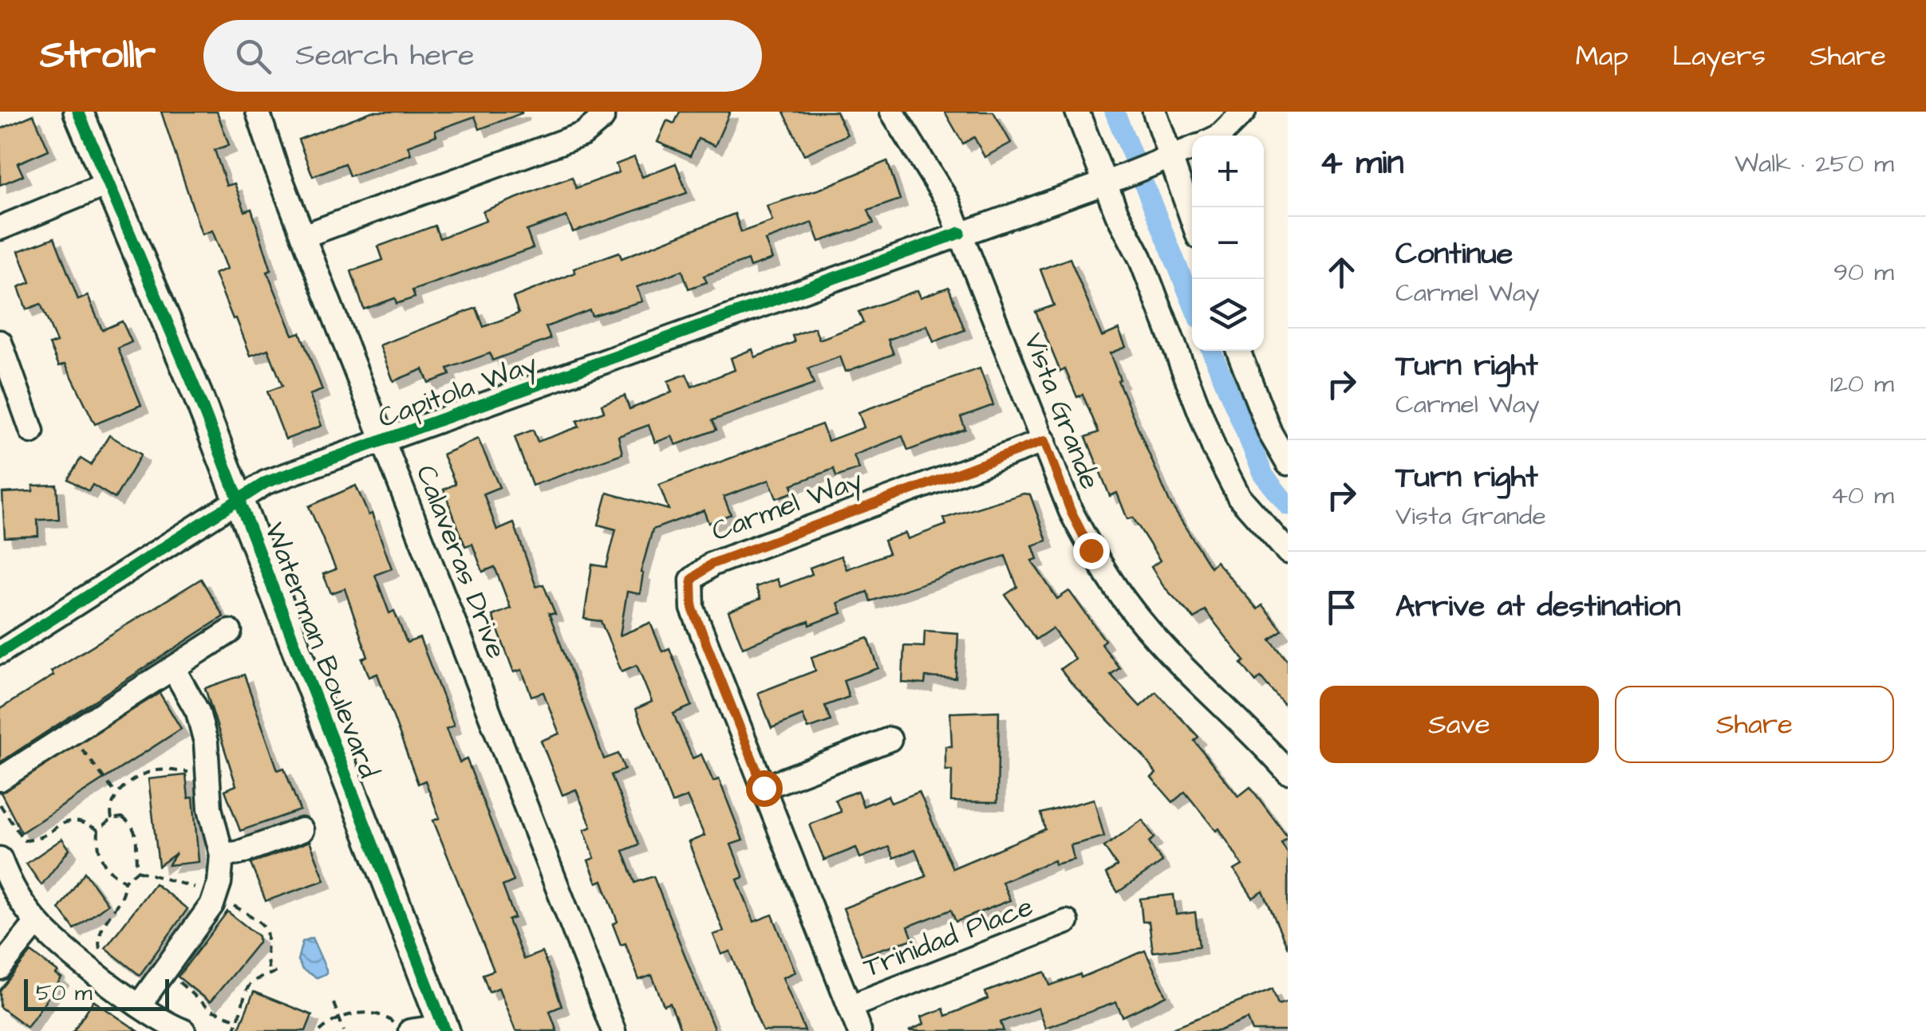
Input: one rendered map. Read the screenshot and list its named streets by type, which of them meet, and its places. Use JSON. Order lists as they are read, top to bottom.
{
  "streets": {
    "main road": ["Waterman Boulevard"],
    "street": [
      "Capitola Way",
      "Vista Grande",
      "Carmel Way",
      "Calaveras Drive",
      "Trinidad Place"
    ]
  },
  "crossings": [
    ["Capitola Way", "Vista Grande"],
    ["Capitola Way", "Calaveras Drive"],
    ["Capitola Way", "Waterman Boulevard"],
    ["Vista Grande", "Carmel Way"],
    ["Carmel Way", "Trinidad Place"]
  ],
  "scale_bar": "50 m",
  "page": {
    "header": "Strollr",
    "search": "Search here",
    "nav": ["Map", "Layers", "Share"],
    "heading": ["4 min", "Walk · 250 m"],
    "map_buttons": ["+", "−"],
    "list": [
      ["Continue", "Carmel Way", "90 m"],
      ["Turn right", "Carmel Way", "120 m"],
      ["Turn right", "Vista Grande", "40 m"],
      "Arrive at destination"
    ],
    "buttons": ["Save", "Share"],
    "scale": "50 m"
  }
}
